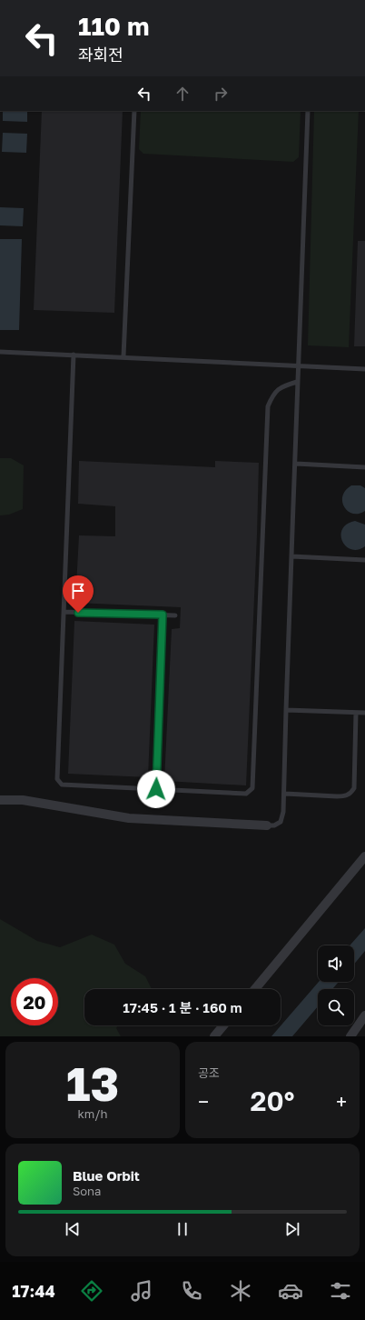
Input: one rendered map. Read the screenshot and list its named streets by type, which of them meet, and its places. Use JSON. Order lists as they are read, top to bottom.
{
  "page": {
    "turn": ["110 m", "좌회전"],
    "limit": "20",
    "trip": "17:45 · 1 분 · 160 m",
    "tile": [
      ["13", "km/h"],
      "공조"
    ],
    "heat": ["−", "20°", "+"],
    "song": ["Blue Orbit", "Sona"],
    "tabs": "17:44"
  }
}
